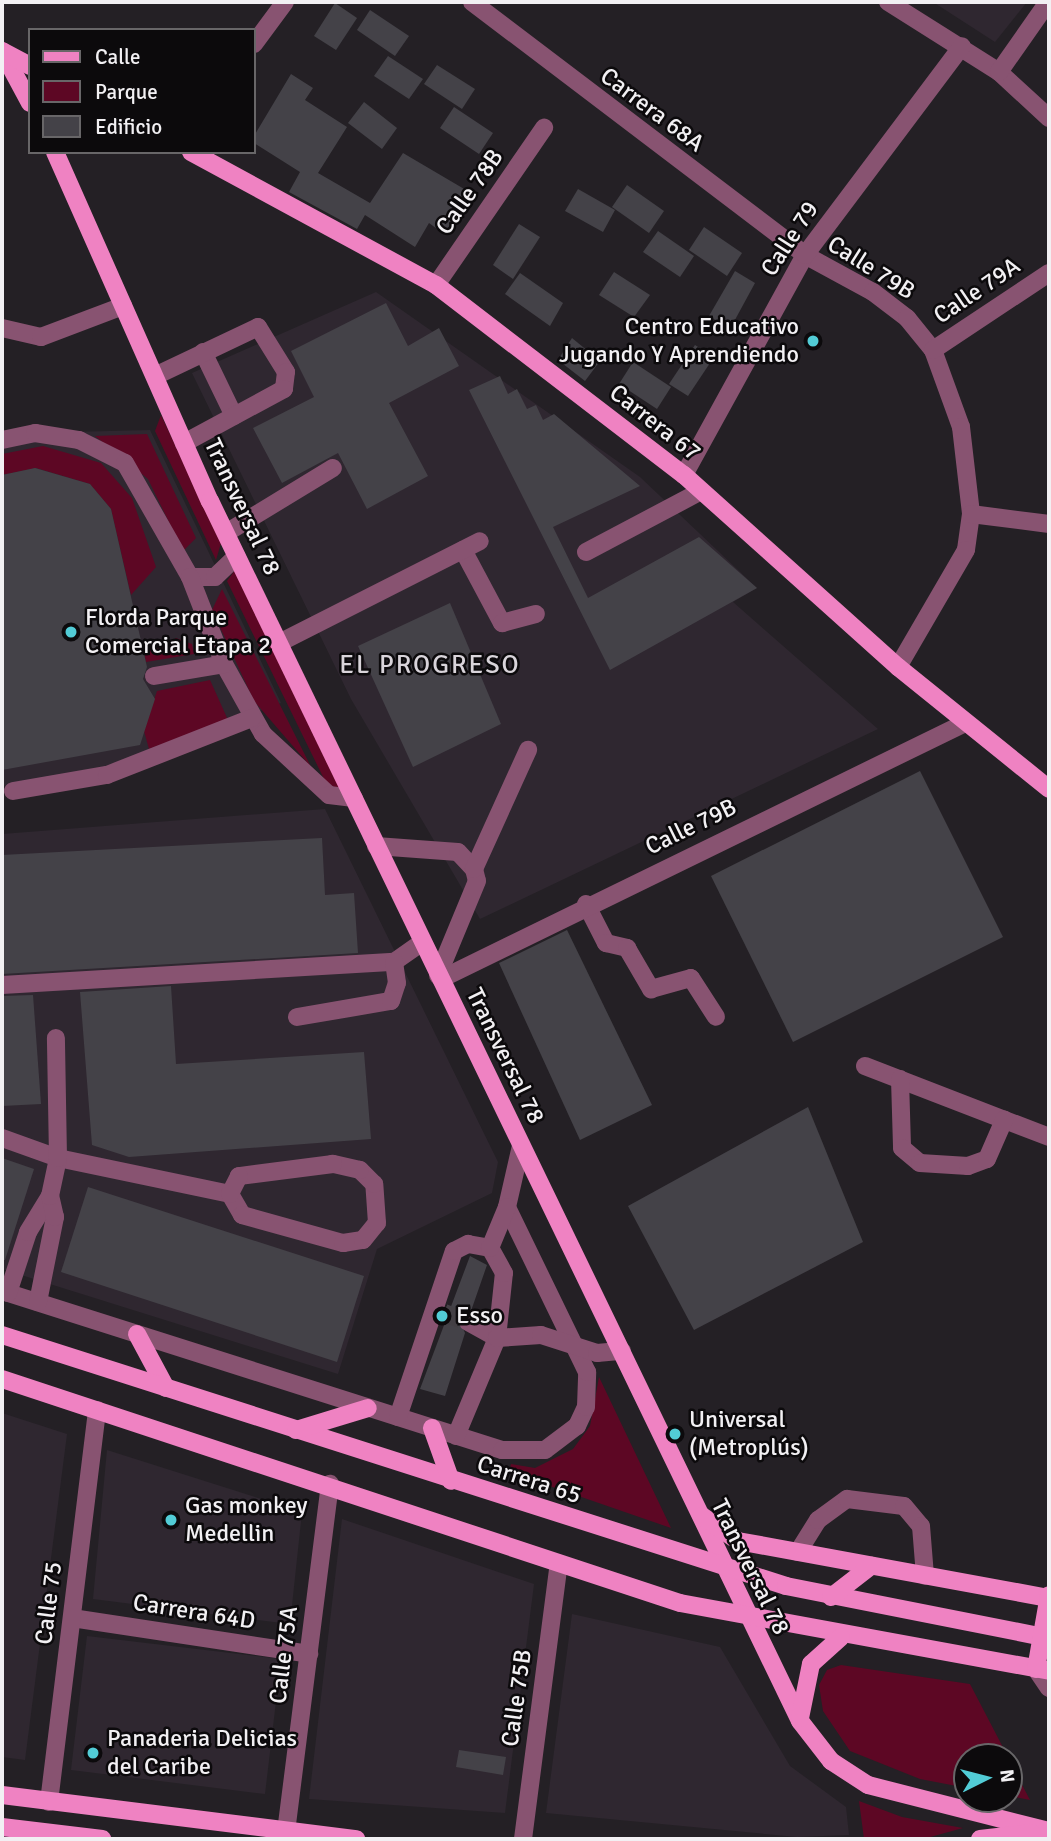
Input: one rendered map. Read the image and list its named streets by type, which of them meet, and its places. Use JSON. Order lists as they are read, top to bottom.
{
  "streets": {
    "main road": ["Carrera 67", "Transversal 78", "Carrera 65"],
    "street": [
      "Carrera 68A",
      "Calle 78B",
      "Calle 79",
      "Calle 79B",
      "Calle 79A",
      "Calle 75",
      "Carrera 64D",
      "Calle 75A",
      "Calle 75B"
    ]
  },
  "crossings": [
    ["Carrera 68A", "Calle 79"],
    ["Carrera 68A", "Calle 79B"],
    ["Calle 78B", "Carrera 67"],
    ["Calle 79", "Calle 79B"],
    ["Calle 79", "Carrera 67"],
    ["Calle 79B", "Calle 79A"],
    ["Calle 79B", "Carrera 67"],
    ["Calle 79B", "Transversal 78"],
    ["Transversal 78", "Carrera 65"],
    ["Calle 75", "Carrera 64D"],
    ["Carrera 64D", "Calle 75A"]
  ],
  "districts": ["EL PROGRESO"],
  "places": [
    "Centro Educativo Jugando Y Aprendiendo",
    "Florda Parque Comercial Etapa 2",
    "Esso",
    "Universal (Metroplús)",
    "Gas monkey Medellin",
    "Panaderia Delicias del Caribe"
  ],
  "legend": ["Calle", "Parque", "Edificio"],
  "north": "right"
}
